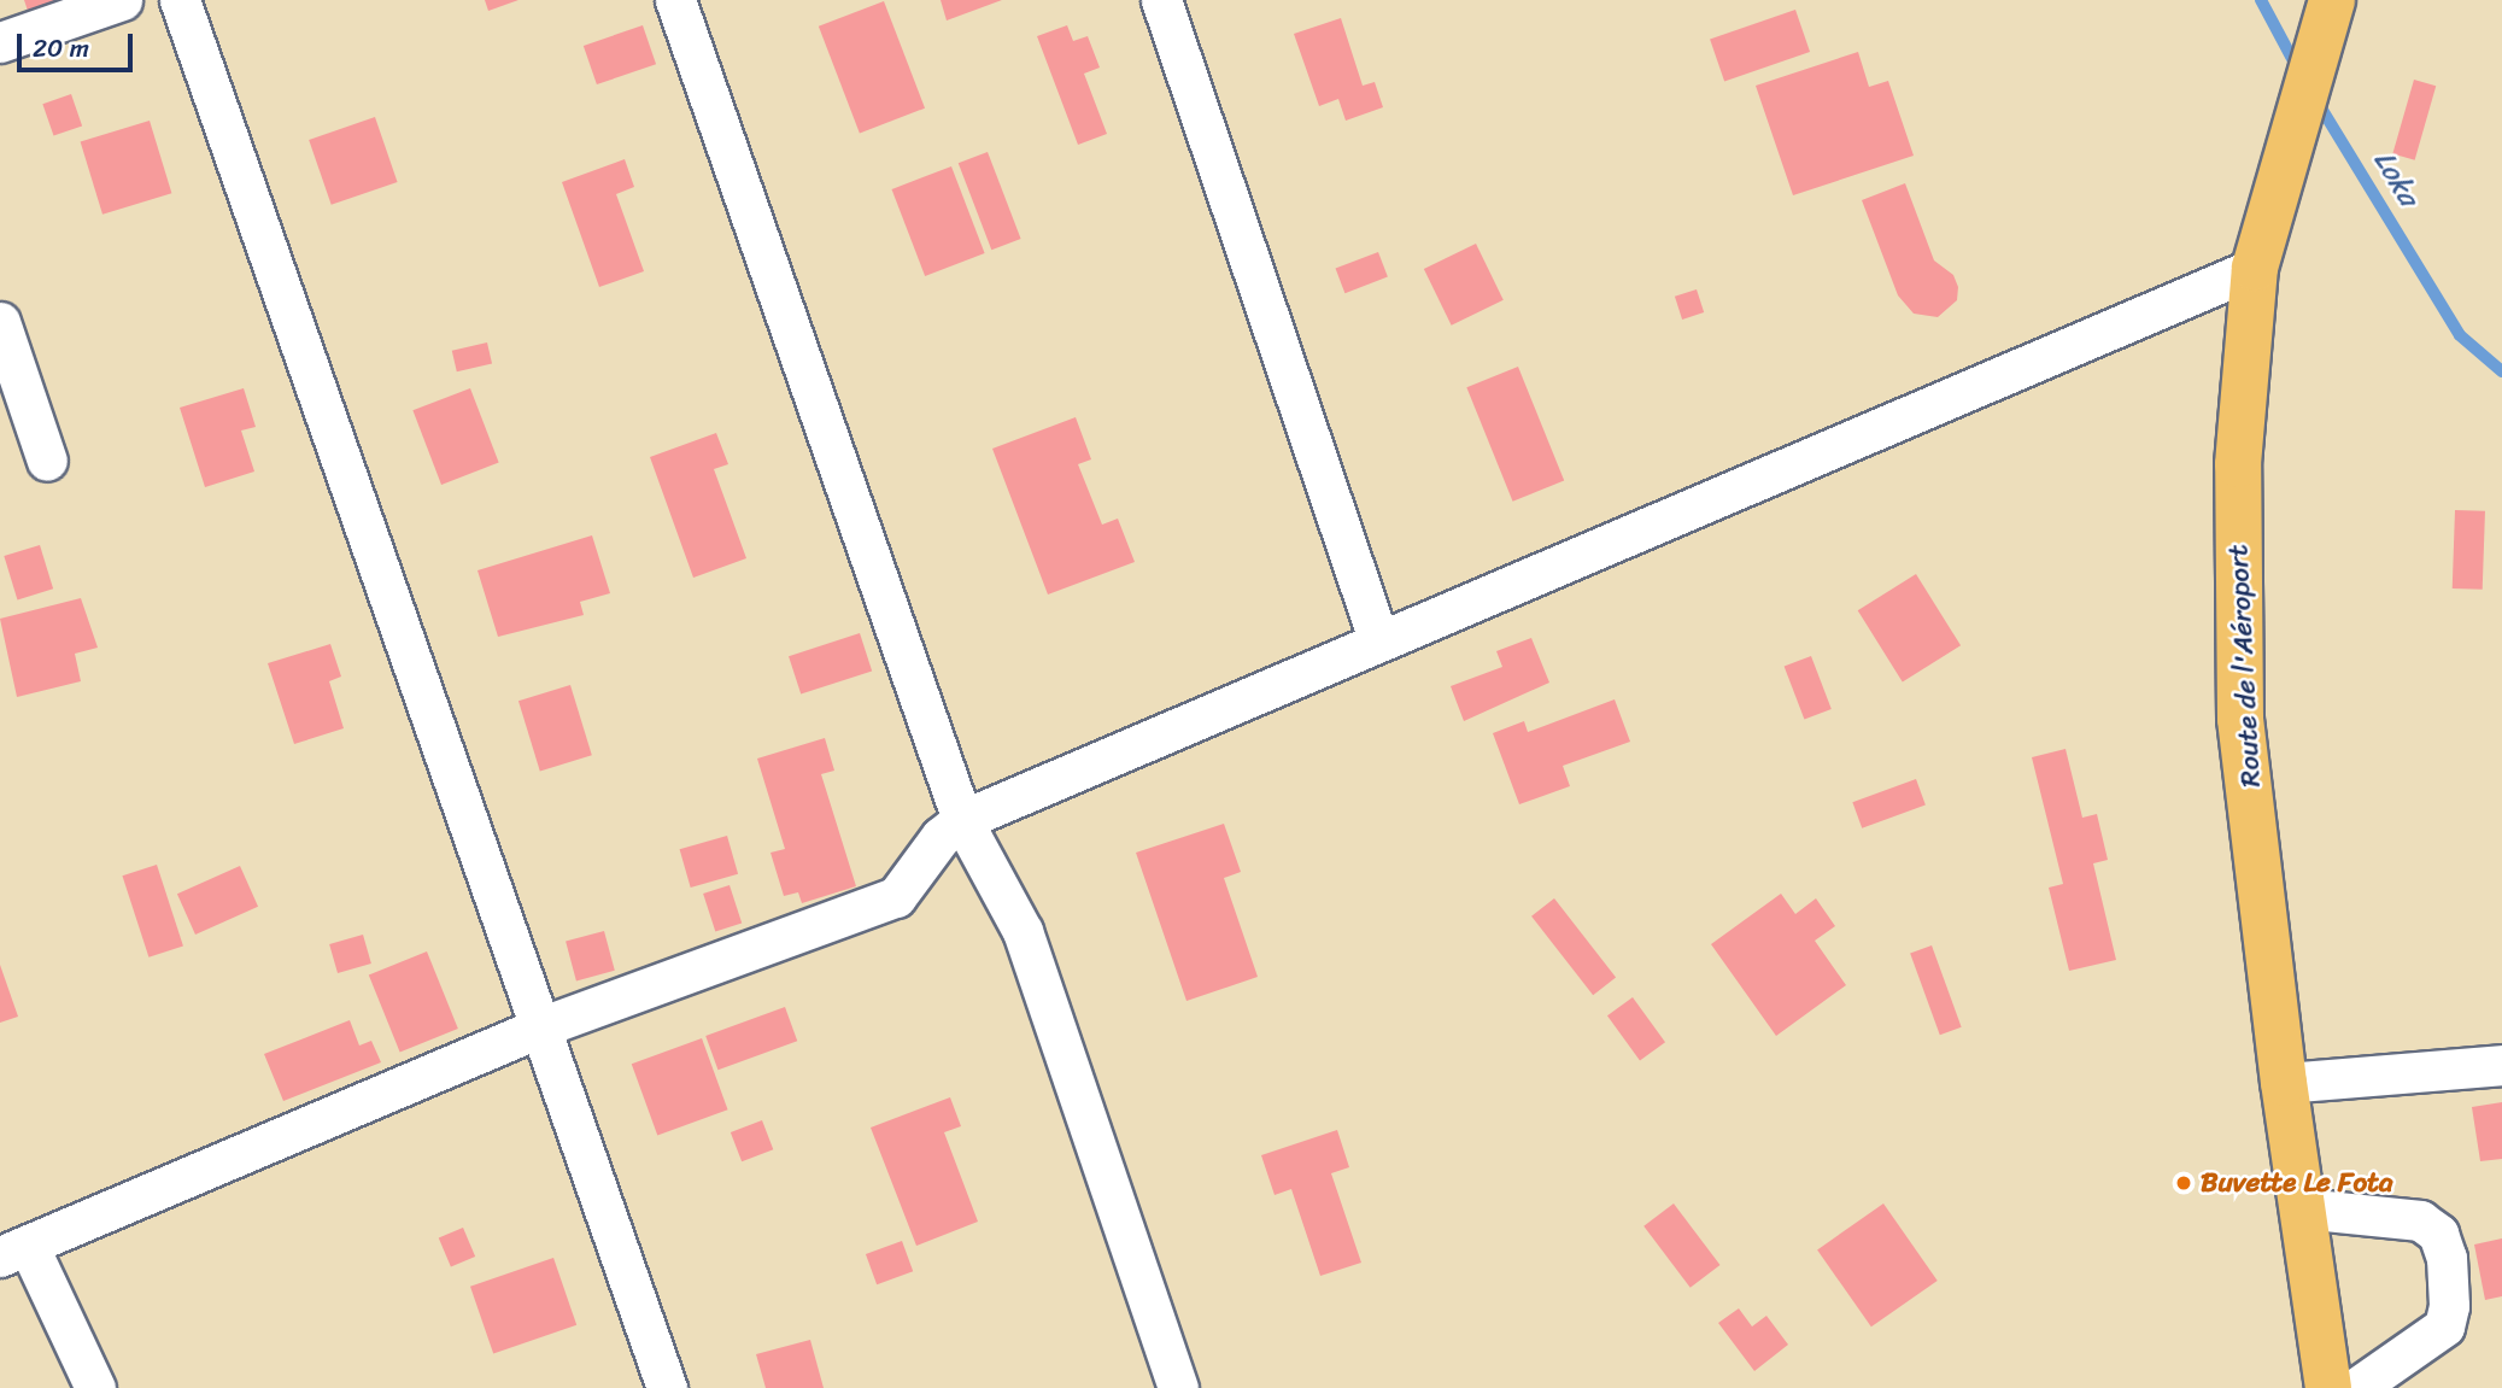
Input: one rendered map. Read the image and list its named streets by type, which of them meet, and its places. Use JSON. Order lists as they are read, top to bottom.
{
  "streets": {
    "main road": ["Route de l'Aéroport"]
  },
  "water": ["Loka"],
  "places": ["Buvette Le Fota"],
  "scale_bar": "20 m"
}
